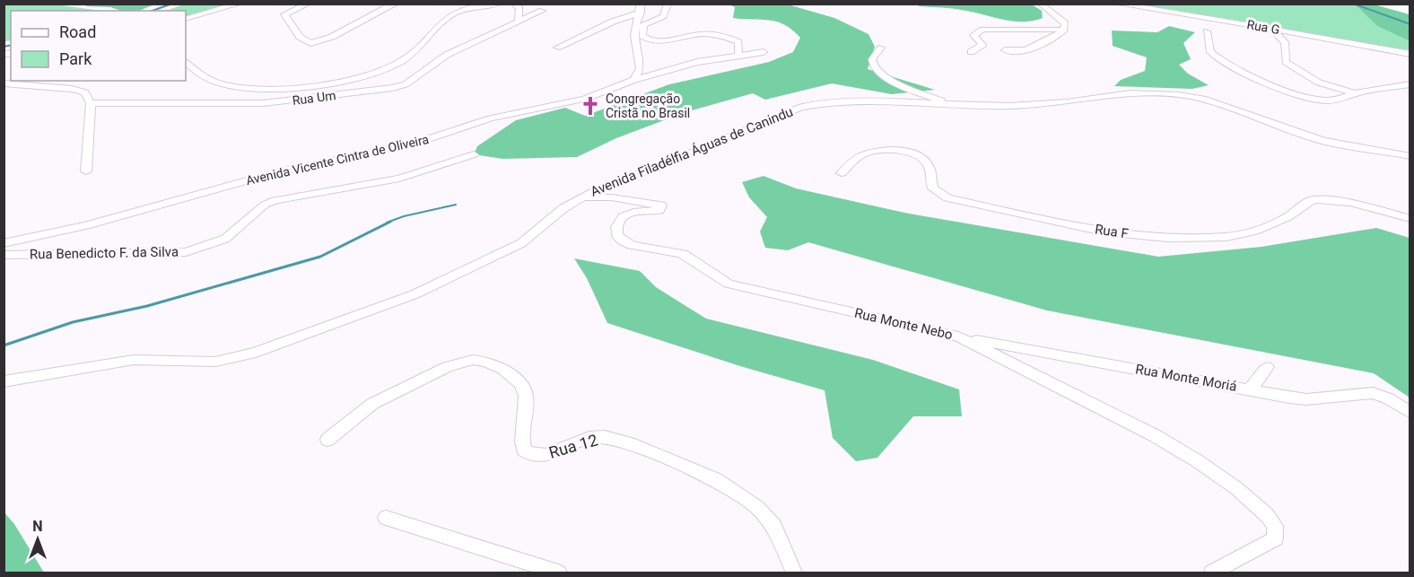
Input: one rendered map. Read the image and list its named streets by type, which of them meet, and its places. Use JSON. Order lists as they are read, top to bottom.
{
  "streets": {
    "street": [
      "Rua G",
      "Rua Um",
      "Avenida Filadélfia Águas de Canindu",
      "Avenida Vicente Cintra de Oliveira",
      "Rua F",
      "Rua Benedicto F. da Silva",
      "Rua Monte Nebo",
      "Rua Monte Moriá",
      "Rua 12"
    ]
  },
  "crossings": [
    ["Avenida Filadélfia Águas de Canindu", "Rua Monte Nebo"],
    ["Rua Monte Nebo", "Rua Monte Moriá"]
  ],
  "places": {
    "church": ["Congregação Cristã no Brasil"]
  },
  "legend": ["Road", "Park"],
  "north": "top"
}
